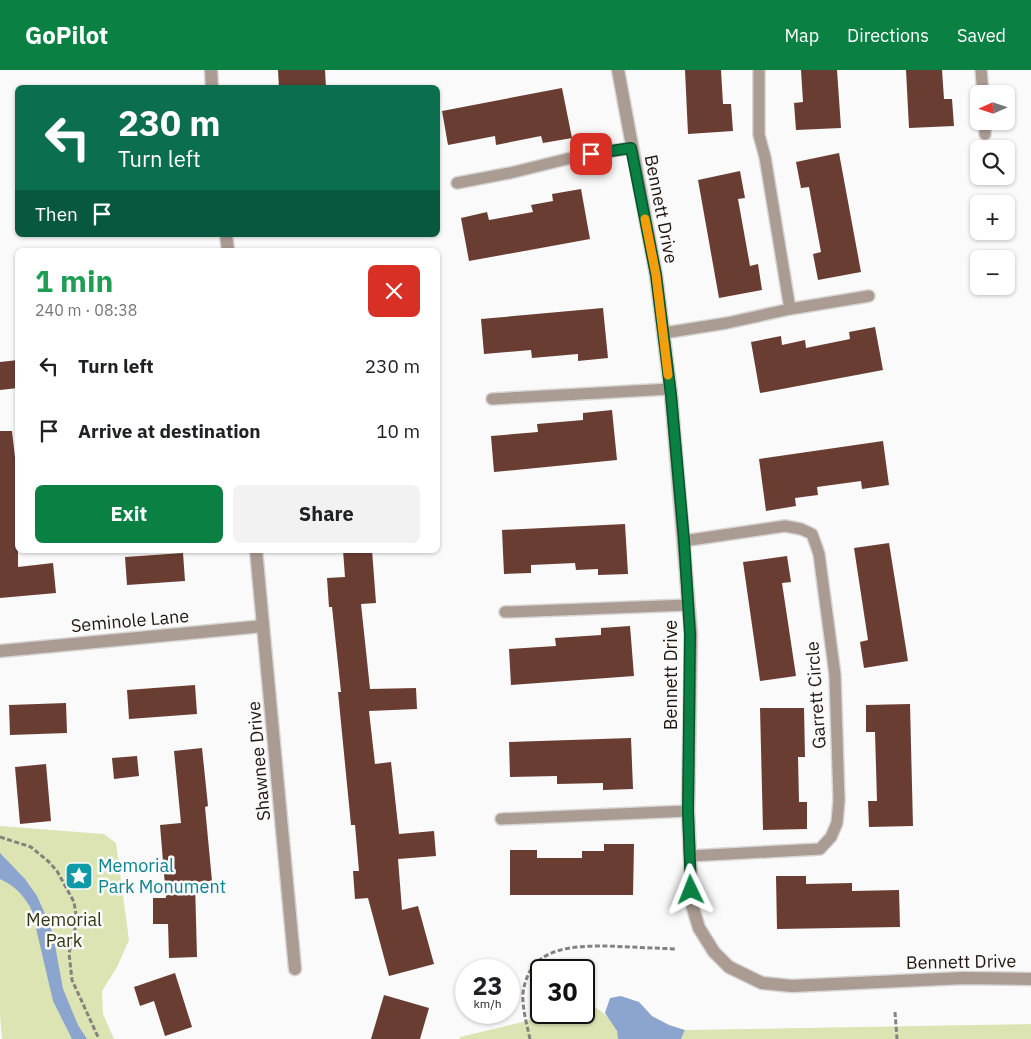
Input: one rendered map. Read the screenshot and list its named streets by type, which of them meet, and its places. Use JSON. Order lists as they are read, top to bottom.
{
  "streets": {
    "street": ["Bennett Drive", "Seminole Lane", "Shawnee Drive"],
    "lane": ["Garrett Circle"]
  },
  "crossings": [
    ["Bennett Drive", "Garrett Circle"],
    ["Seminole Lane", "Shawnee Drive"]
  ],
  "parks": ["Memorial Park"],
  "places": {
    "place": ["Memorial Park Monument"]
  },
  "north": "left",
  "page": {
    "header": "GoPilot",
    "nav": ["Map", "Directions", "Saved"],
    "map_buttons": ["+", "−"],
    "turn": ["230 m", "Turn left"],
    "then": "Then",
    "heading": ["1 min", "240 m · 08:38"],
    "list": [
      {
        "name": "Turn left",
        "value": "230 m"
      },
      {
        "name": "Arrive at destination",
        "value": "10 m"
      }
    ],
    "buttons": ["Exit", "Share"],
    "speed": "23 km/h",
    "limit": "30"
  }
}
